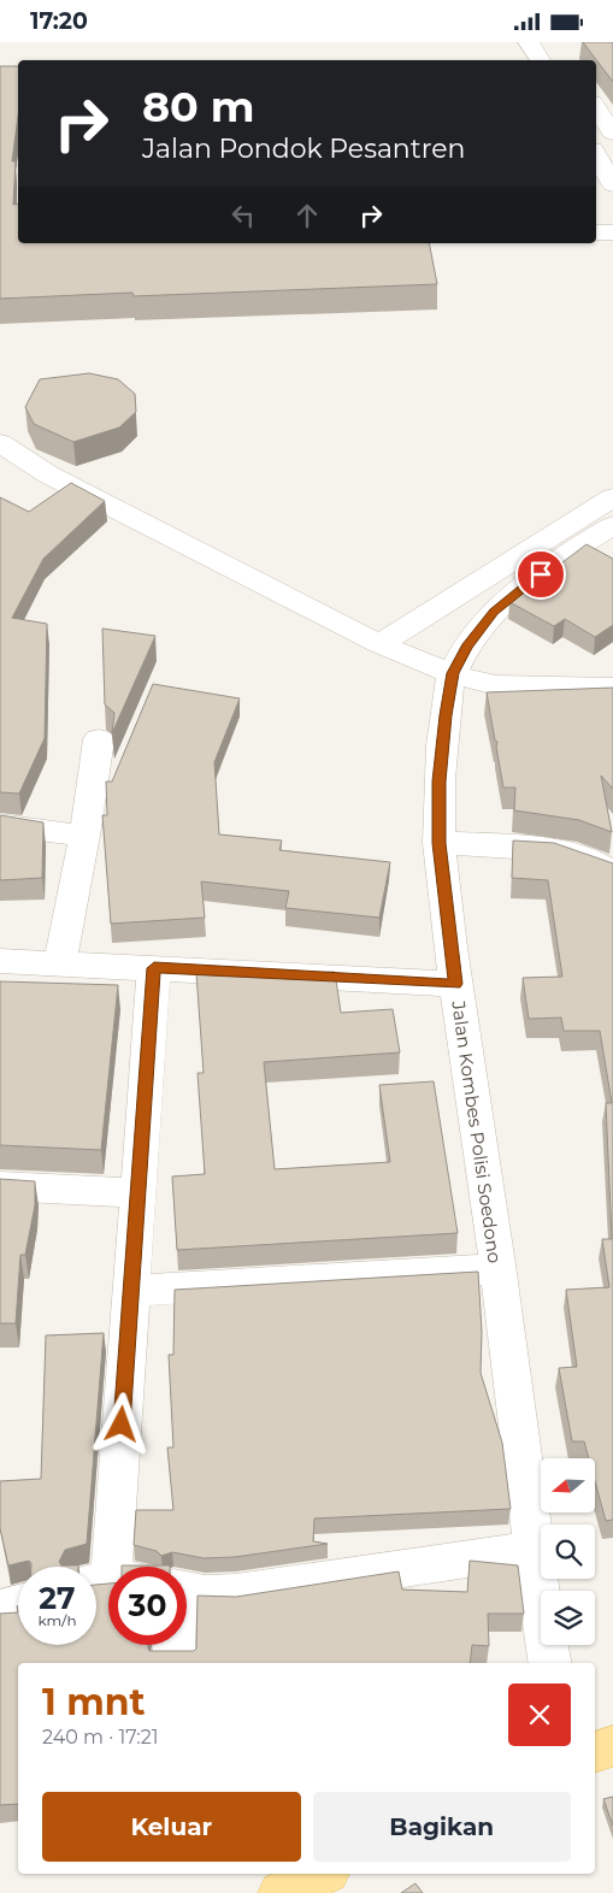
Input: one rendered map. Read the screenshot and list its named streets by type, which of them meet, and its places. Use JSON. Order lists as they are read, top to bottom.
{
  "streets": {
    "street": ["Jalan Kombes Polisi Soedono"]
  },
  "north": "left",
  "page": {
    "status": "17:20",
    "turn": ["80 m", "Jalan Pondok Pesantren"],
    "speed": "27 km/h",
    "limit": "30",
    "heading": ["1 mnt", "240 m · 17:21"],
    "buttons": ["Keluar", "Bagikan"]
  }
}
